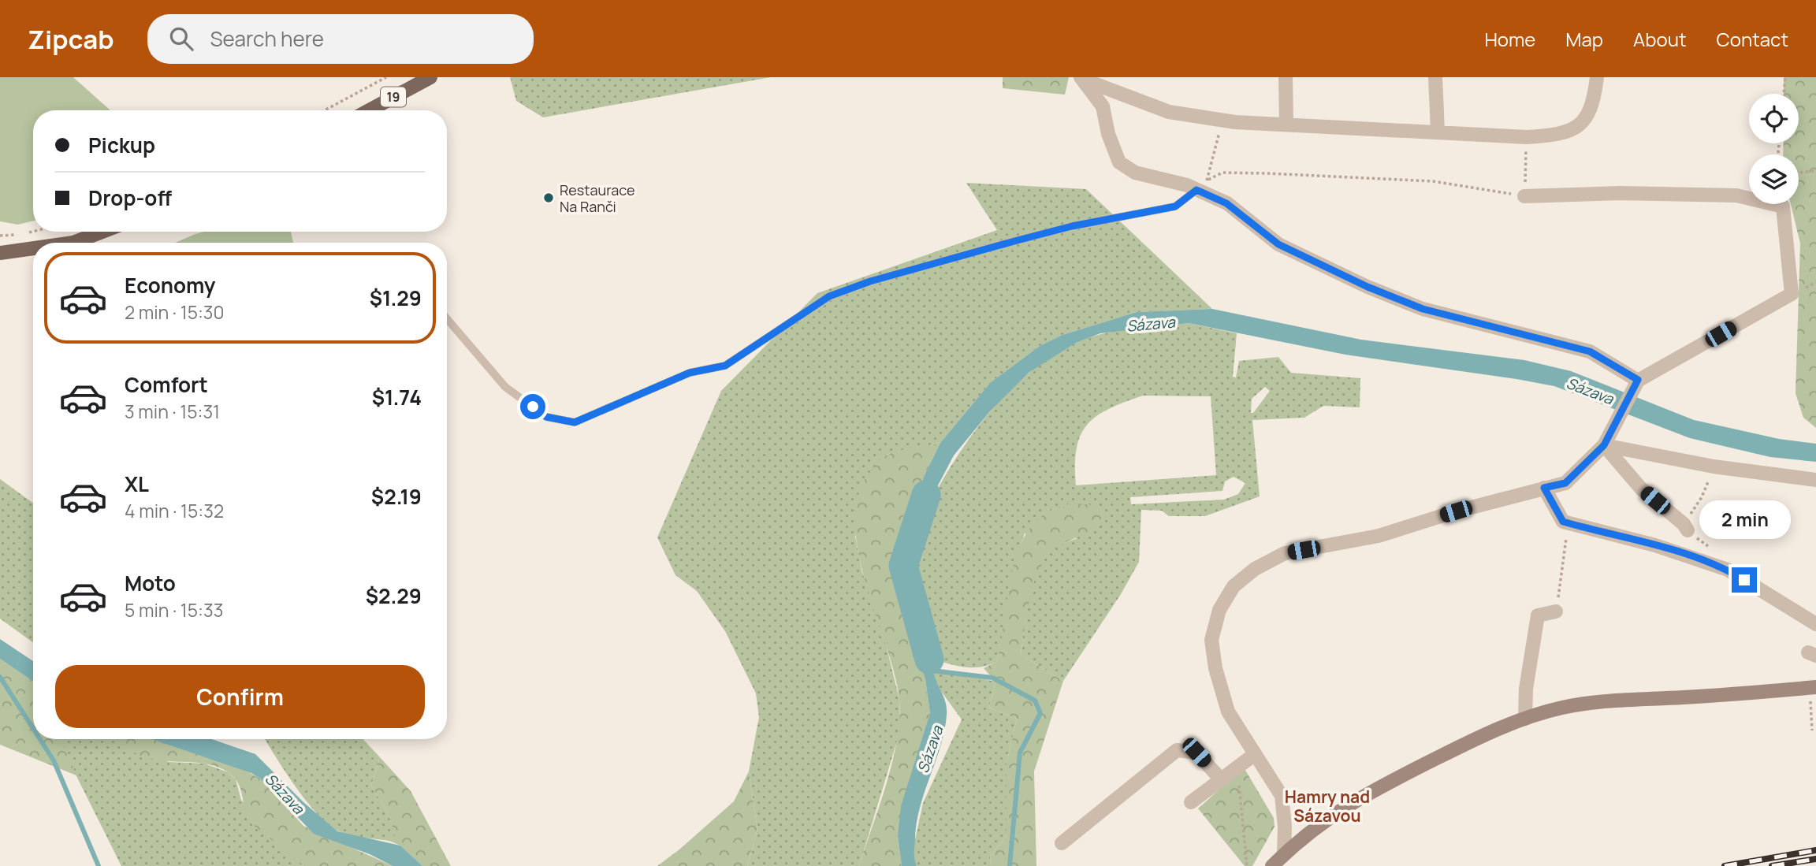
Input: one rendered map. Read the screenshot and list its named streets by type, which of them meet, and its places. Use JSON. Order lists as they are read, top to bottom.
{
  "streets": {
    "main road": ["19"]
  },
  "districts": ["Hamry nad Sázavou"],
  "water": ["Sázava"],
  "places": ["Restaurace Na Ranči"],
  "page": {
    "header": "Zipcab",
    "search": "Search here",
    "nav": [
      "Home",
      "Map",
      "About",
      "Contact"
    ],
    "banner": ["Pickup", "Drop-off"],
    "list": [
      {
        "name": "Economy",
        "note": "2 min · 15:30",
        "value": "$1.29"
      },
      {
        "name": "Comfort",
        "note": "3 min · 15:31",
        "value": "$1.74"
      },
      {
        "name": "XL",
        "note": "4 min · 15:32",
        "value": "$2.19"
      },
      {
        "name": "Moto",
        "note": "5 min · 15:33",
        "value": "$2.29"
      }
    ],
    "bubble": "2 min",
    "buttons": "Confirm"
  }
}
